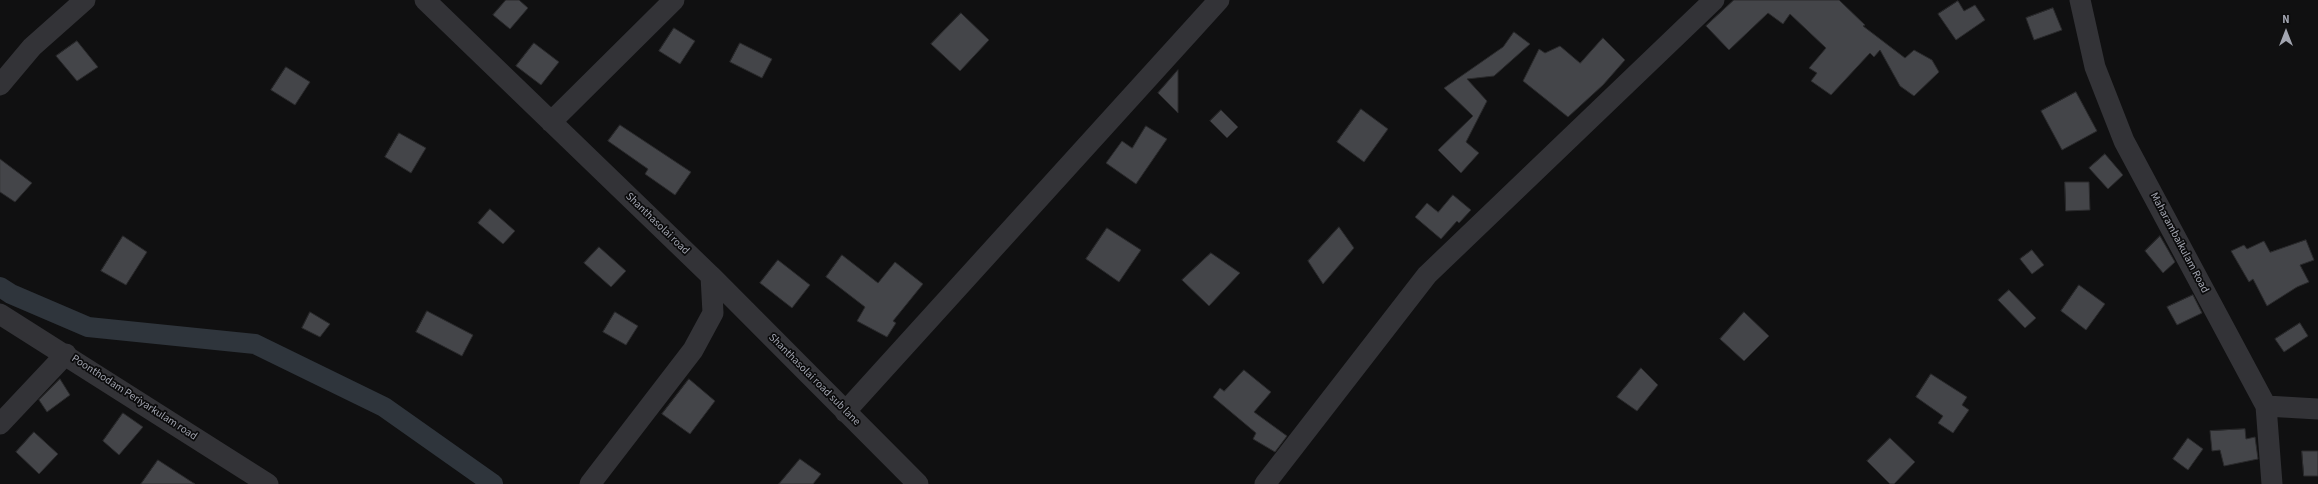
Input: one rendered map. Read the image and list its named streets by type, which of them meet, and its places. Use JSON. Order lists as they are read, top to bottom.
{
  "streets": {
    "street": [
      "Shanthasolai road",
      "Maharambaikulam Road",
      "Shanthasolai road sub lane",
      "Poonthodam Periyarkulam road"
    ]
  },
  "crossings": [
    ["Shanthasolai road", "Shanthasolai road sub lane"]
  ],
  "north": "top"
}
